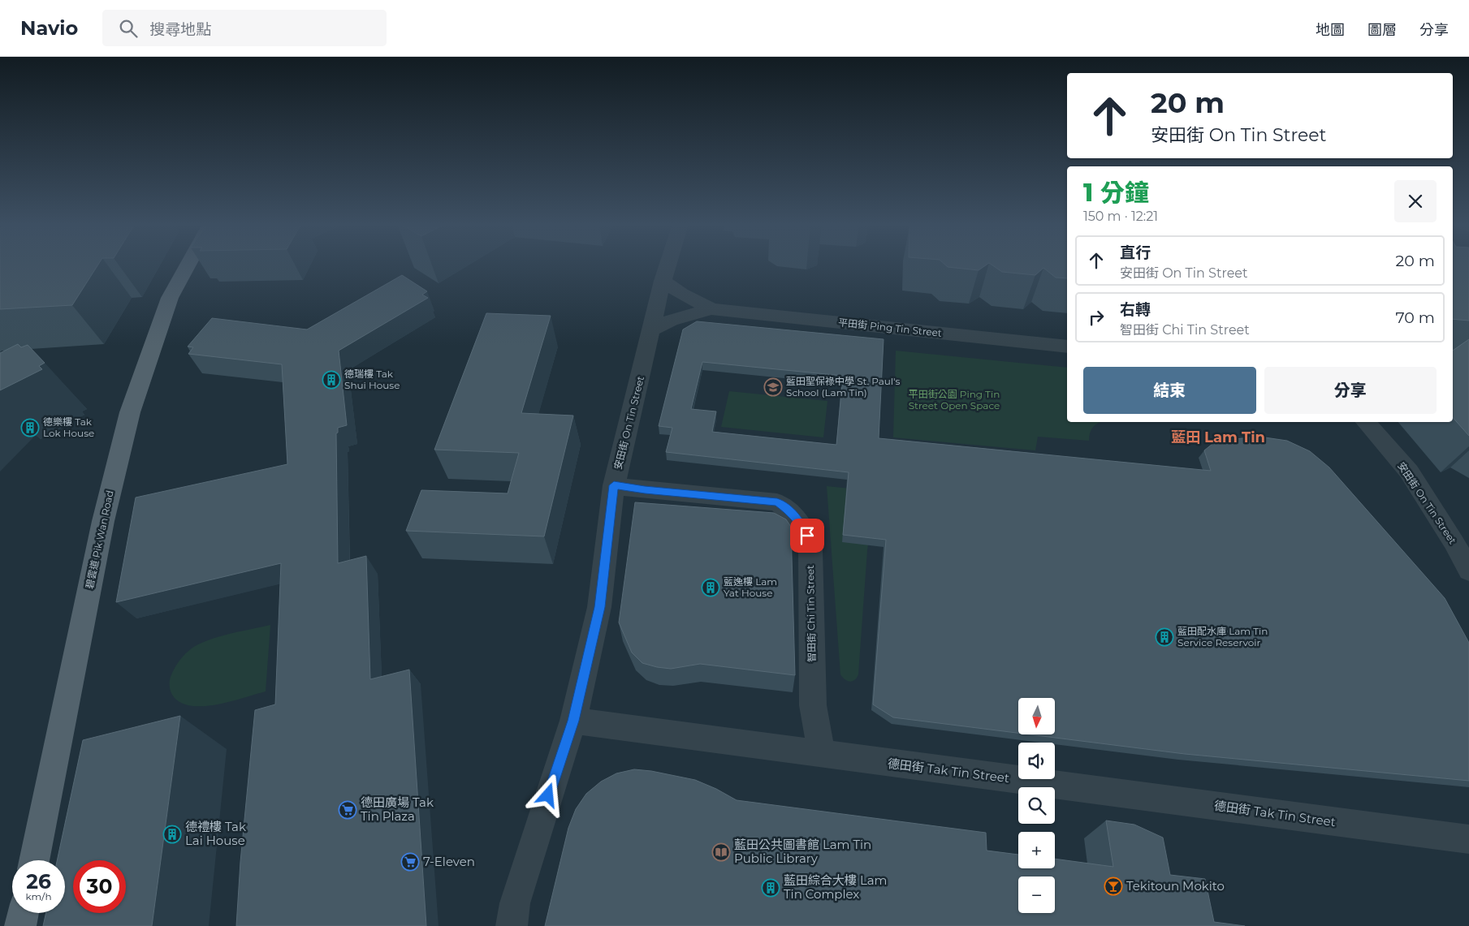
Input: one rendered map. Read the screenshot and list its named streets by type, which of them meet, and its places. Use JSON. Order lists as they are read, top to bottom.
{
  "streets": {
    "main road": ["碧雲道 Pik Wan Road"],
    "street": [
      "平田街 Ping Tin Street",
      "安田街 On Tin Street",
      "智田街 Chi Tin Street",
      "德田街 Tak Tin Street"
    ]
  },
  "crossings": [
    ["平田街 Ping Tin Street", "安田街 On Tin Street"],
    ["安田街 On Tin Street", "智田街 Chi Tin Street"],
    ["安田街 On Tin Street", "德田街 Tak Tin Street"],
    ["智田街 Chi Tin Street", "德田街 Tak Tin Street"]
  ],
  "districts": ["藍田 Lam Tin"],
  "parks": ["平田街公園 Ping Tin Street Open Space"],
  "places": {
    "building": [
      "德瑞樓 Tak Shui House",
      "德樂樓 Tak Lok House",
      "藍逸樓 Lam Yat House",
      "藍田配水庫 Lam Tin Service Reservoir",
      "德禮樓 Tak Lai House",
      "藍田綜合大樓 Lam Tin Complex"
    ],
    "school or university": ["藍田聖保祿中學 St. Paul's School (Lam Tin)"],
    "supermarket": ["德田廣場 Tak Tin Plaza", "7-Eleven"],
    "library": ["藍田公共圖書館 Lam Tin Public Library"],
    "bar": ["Tekitoun Mokito"]
  },
  "north": "bottom",
  "page": {
    "header": "Navio",
    "search": "搜尋地點",
    "nav": ["地圖", "圖層", "分享"],
    "turn": ["20 m", "安田街 On Tin Street"],
    "heading": ["1 分鐘", "150 m · 12:21"],
    "list": [
      {
        "name": "直行",
        "note": "安田街 On Tin Street",
        "value": "20 m"
      },
      {
        "name": "右轉",
        "note": "智田街 Chi Tin Street",
        "value": "70 m"
      }
    ],
    "buttons": ["結束", "分享"],
    "map_buttons": ["+", "−"],
    "speed": "26 km/h",
    "limit": "30"
  }
}
